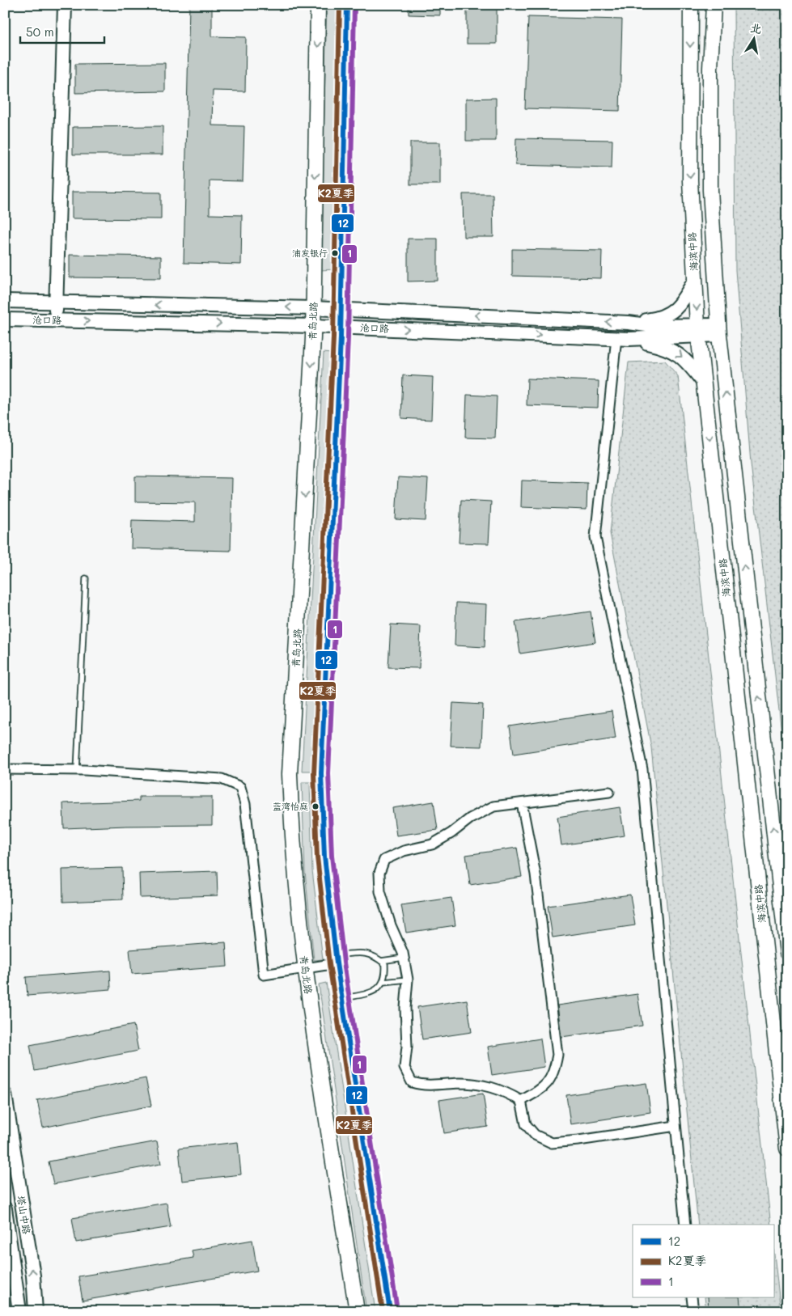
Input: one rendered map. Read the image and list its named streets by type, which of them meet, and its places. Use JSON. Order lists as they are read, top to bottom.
{
  "streets": {
    "main road": [
      "海滨中路",
      "沧口路",
      "青岛北路",
      "塔山中路"
    ]
  },
  "crossings": [
    ["海滨中路", "沧口路"],
    ["沧口路", "青岛北路"]
  ],
  "places": ["浦发银行", "蓝湾怡庭"],
  "lines": ["transit line 12", "transit line K2夏季", "transit line 1"],
  "legend": ["12", "K2夏季", "1"],
  "scale_bar": "50 m",
  "north": "top"
}
